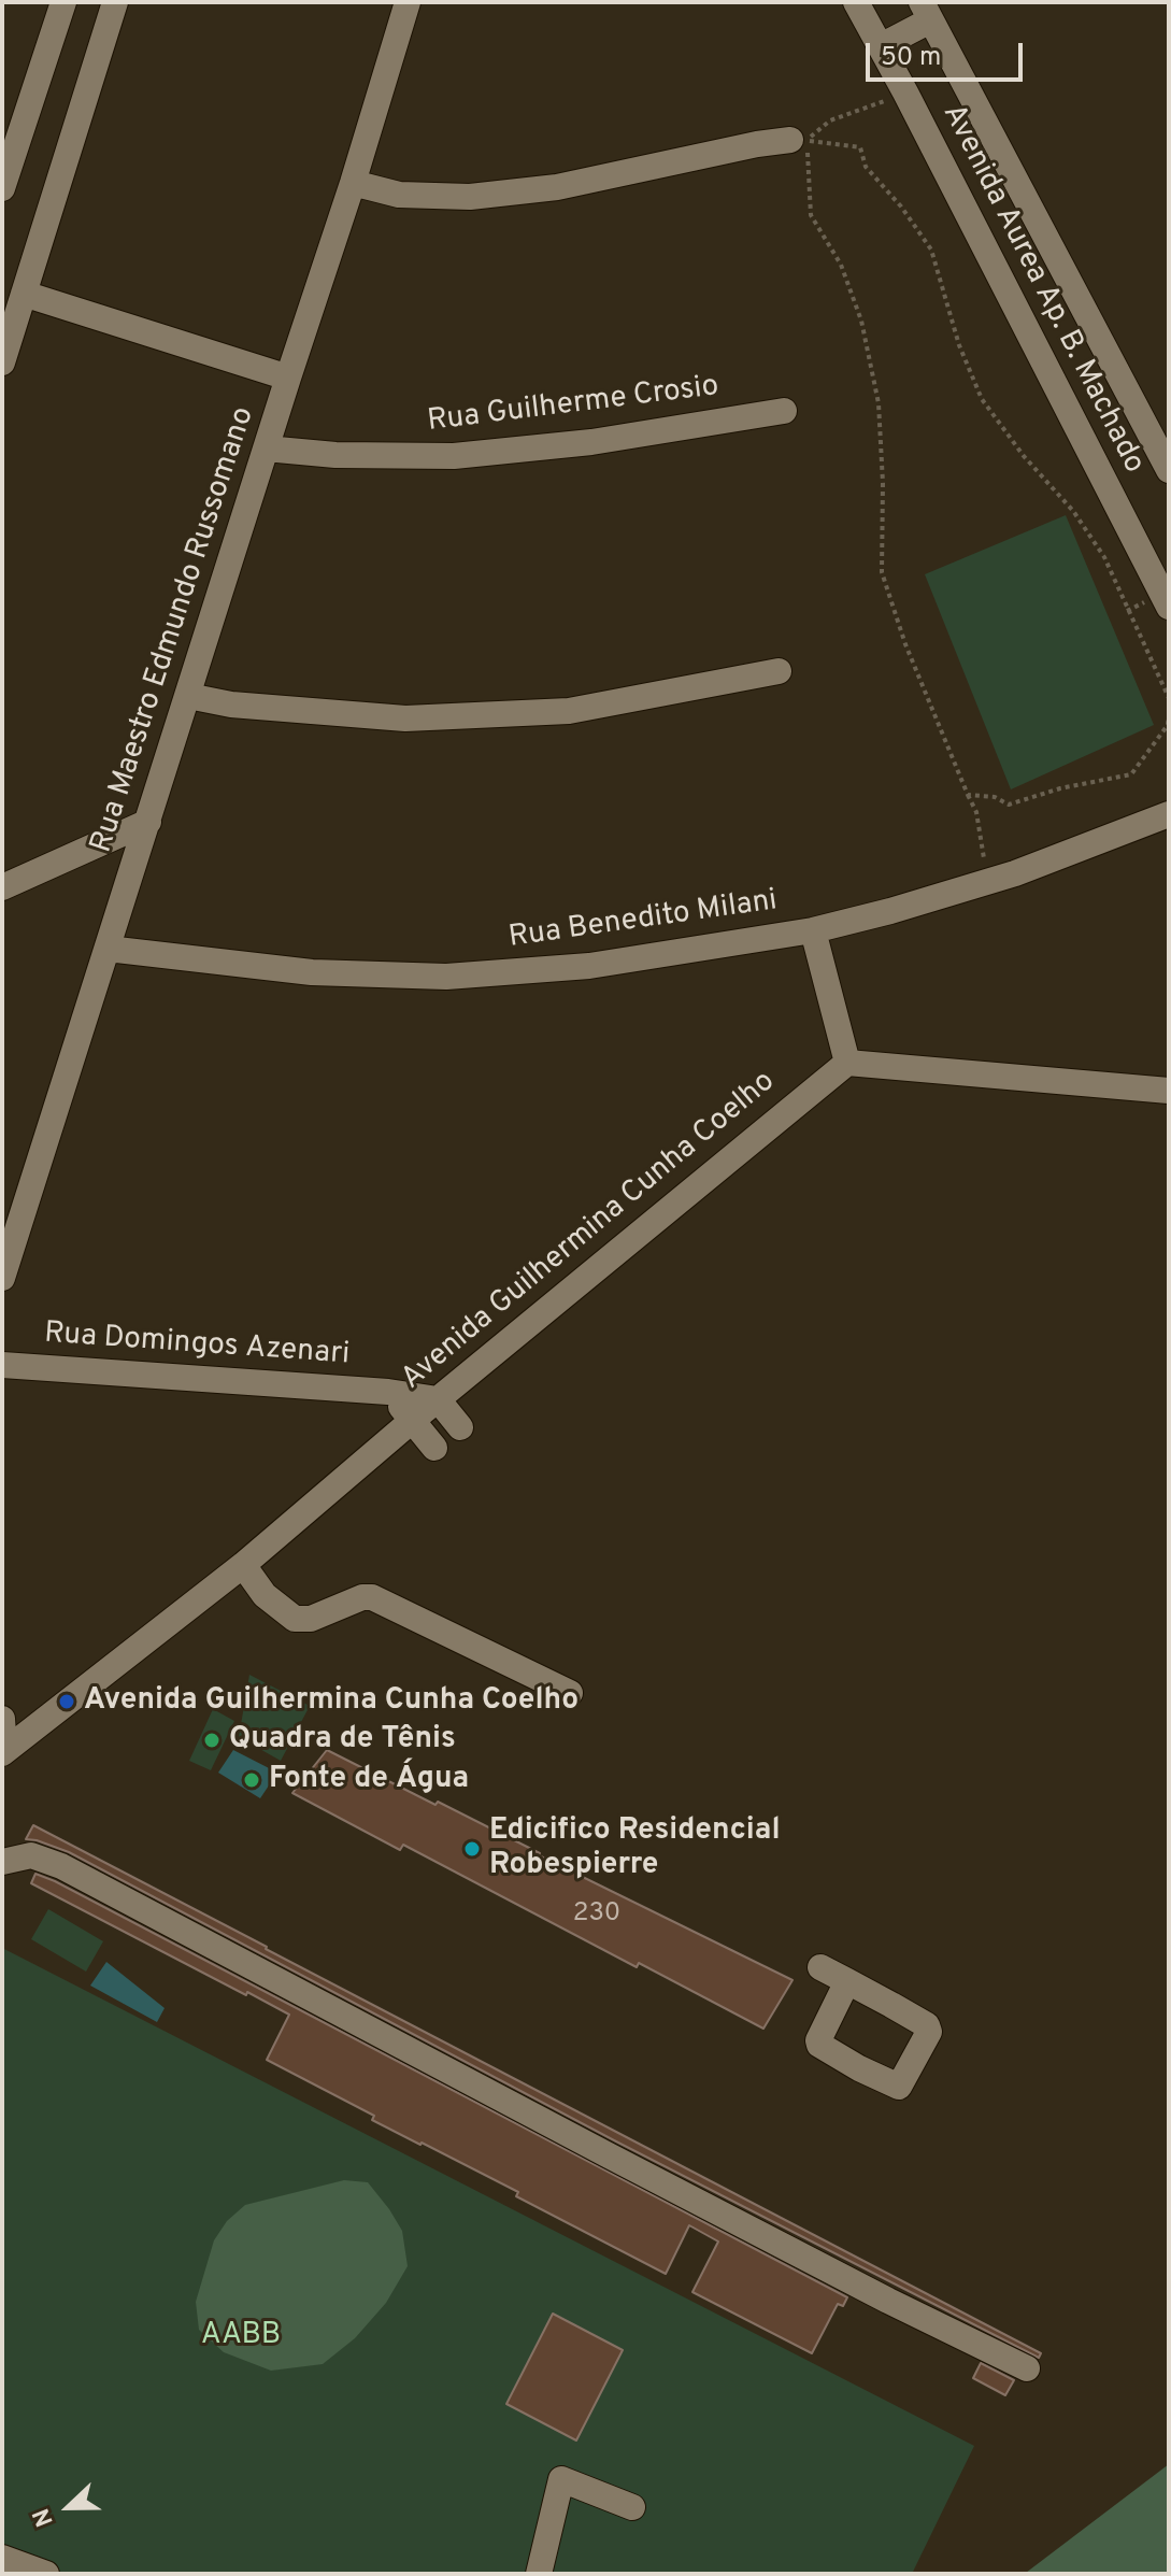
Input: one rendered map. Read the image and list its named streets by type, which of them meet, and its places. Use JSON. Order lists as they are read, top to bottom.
{
  "streets": {
    "street": [
      "Avenida Aurea Ap. B. Machado",
      "Rua Guilherme Crosio",
      "Rua Maestro Edmundo Russomano",
      "Rua Benedito Milani",
      "Avenida Guilhermina Cunha Coelho",
      "Rua Domingos Azenari"
    ]
  },
  "crossings": [
    ["Rua Guilherme Crosio", "Rua Maestro Edmundo Russomano"],
    ["Rua Maestro Edmundo Russomano", "Rua Benedito Milani"],
    ["Avenida Guilhermina Cunha Coelho", "Rua Domingos Azenari"]
  ],
  "parks": ["AABB"],
  "places": [
    "Avenida Guilhermina Cunha Coelho",
    "Quadra de Tênis",
    "Fonte de Água",
    "Edicifico Residencial Robespierre"
  ],
  "house_numbers": ["230"],
  "scale_bar": "50 m",
  "north": "left"
}
